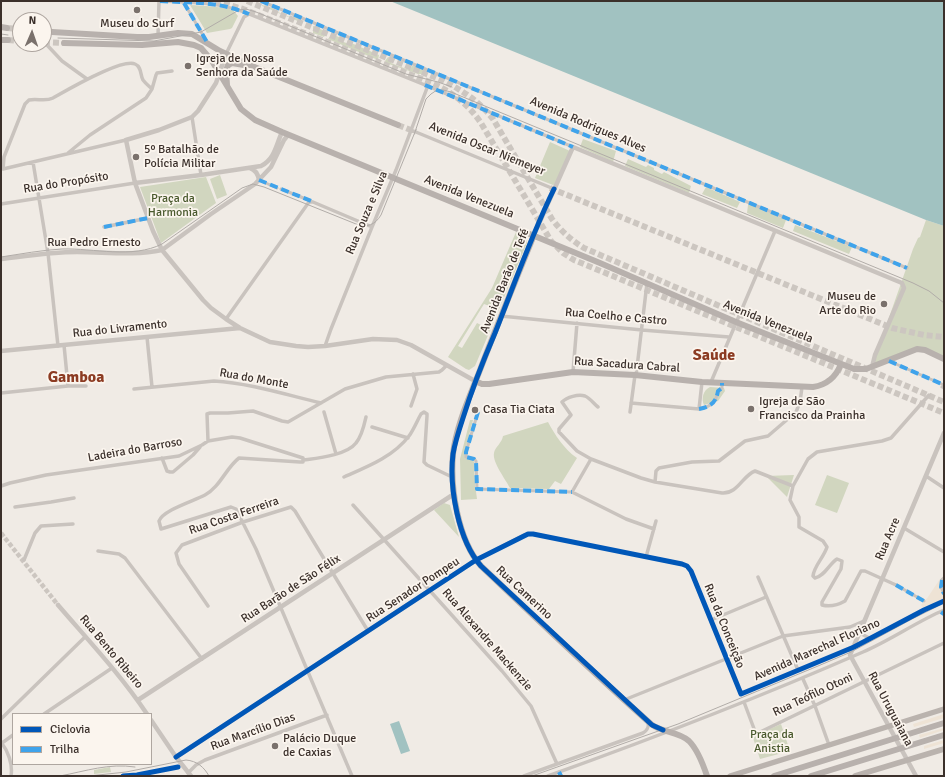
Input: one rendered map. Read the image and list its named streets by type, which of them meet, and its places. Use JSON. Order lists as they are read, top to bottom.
{
  "streets": {
    "main road": [
      "Avenida Venezuela",
      "Avenida Barão de Tefé",
      "Rua Sacadura Cabral",
      "Rua Camerino"
    ],
    "street": [
      "Avenida Rodrigues Alves",
      "Avenida Oscar Niemeyer",
      "Rua do Propósito",
      "Rua Souza e Silva",
      "Rua Pedro Ernesto",
      "Rua Coelho e Castro",
      "Rua do Livramento",
      "Rua do Monte",
      "Ladeira do Barroso",
      "Rua Costa Ferreira",
      "Rua Acre",
      "Rua Barão de São Félix",
      "Rua Senador Pompeu",
      "Rua da Conceição",
      "Rua Alexandre Mackenzie",
      "Avenida Marechal Floriano",
      "Rua Bento Ribeiro",
      "Rua Teófilo Otoni",
      "Rua Uruguaiana",
      "Rua Marcílio Dias"
    ]
  },
  "crossings": [
    ["Avenida Oscar Niemeyer", "Rua Souza e Silva"],
    ["Avenida Oscar Niemeyer", "Avenida Barão de Tefé"],
    ["Rua do Propósito", "Rua Sacadura Cabral"],
    ["Avenida Venezuela", "Rua Souza e Silva"],
    ["Avenida Venezuela", "Avenida Barão de Tefé"],
    ["Avenida Venezuela", "Rua Sacadura Cabral"],
    ["Rua Souza e Silva", "Rua Sacadura Cabral"],
    ["Rua Pedro Ernesto", "Rua Sacadura Cabral"],
    ["Avenida Barão de Tefé", "Rua Coelho e Castro"],
    ["Avenida Barão de Tefé", "Rua Sacadura Cabral"],
    ["Avenida Barão de Tefé", "Rua Camerino"],
    ["Rua do Livramento", "Rua Sacadura Cabral"],
    ["Rua Sacadura Cabral", "Rua Camerino"],
    ["Rua Costa Ferreira", "Rua Barão de São Félix"],
    ["Rua Costa Ferreira", "Rua Senador Pompeu"],
    ["Rua Acre", "Avenida Marechal Floriano"],
    ["Rua Acre", "Rua Uruguaiana"],
    ["Rua Barão de São Félix", "Rua Camerino"],
    ["Rua Barão de São Félix", "Rua Alexandre Mackenzie"],
    ["Rua Barão de São Félix", "Rua Bento Ribeiro"],
    ["Rua Senador Pompeu", "Rua Camerino"],
    ["Rua Senador Pompeu", "Rua da Conceição"],
    ["Rua Senador Pompeu", "Rua Alexandre Mackenzie"],
    ["Rua Camerino", "Avenida Marechal Floriano"],
    ["Rua da Conceição", "Avenida Marechal Floriano"],
    ["Avenida Marechal Floriano", "Rua Teófilo Otoni"],
    ["Avenida Marechal Floriano", "Rua Uruguaiana"],
    ["Rua Teófilo Otoni", "Rua Uruguaiana"]
  ],
  "districts": ["Saúde", "Gamboa"],
  "parks": ["Praça da Harmonia", "Praça da Anistia"],
  "places": [
    "Museu do Surf",
    "Igreja de Nossa Senhora da Saúde",
    "5º Batalhão de Polícia Militar",
    "Museu de Arte do Rio",
    "Igreja de São Francisco da Prainha",
    "Casa Tia Ciata",
    "Palácio Duque de Caxias"
  ],
  "legend": ["Ciclovia", "Trilha"],
  "north": "top"
}
